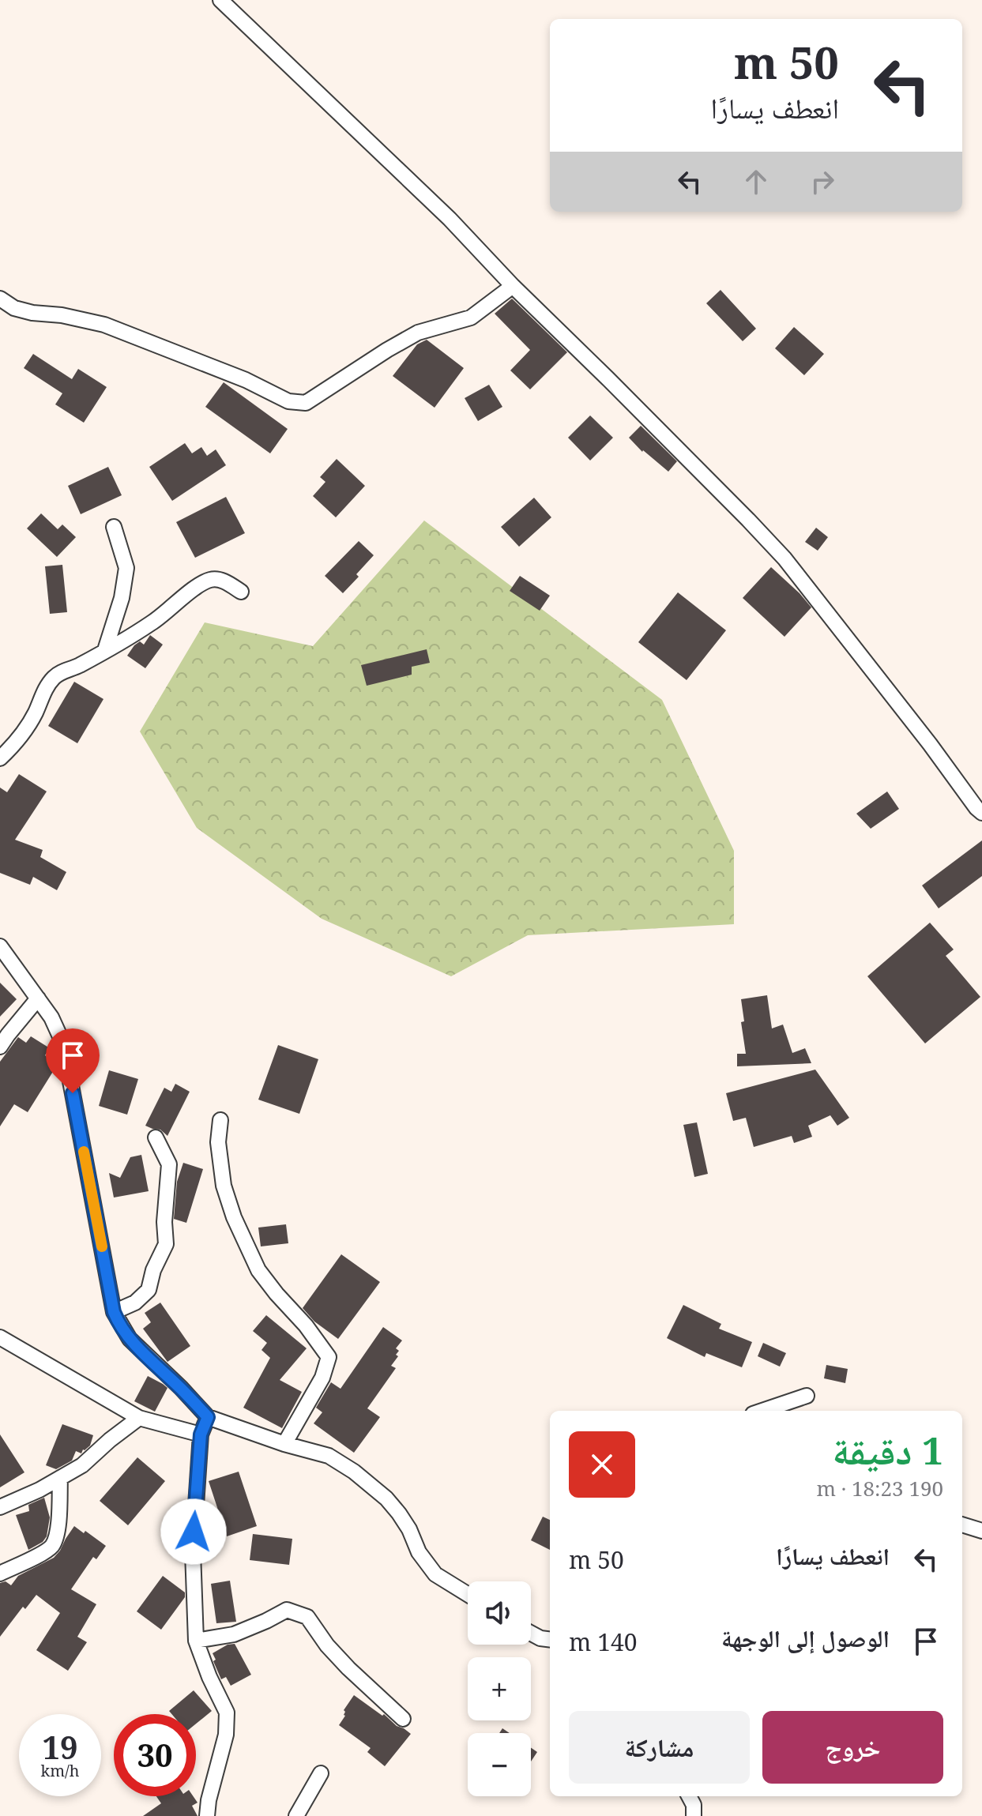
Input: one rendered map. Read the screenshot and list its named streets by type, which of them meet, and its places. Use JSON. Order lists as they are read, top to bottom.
{
  "page": {
    "turn": ["50 m", "انعطف يسارًا"],
    "heading": ["1 دقيقة", "190 m · 18:23"],
    "list": [
      {
        "name": "انعطف يسارًا",
        "value": "50 m"
      },
      {
        "name": "الوصول إلى الوجهة",
        "value": "140 m"
      }
    ],
    "map_buttons": ["+", "−"],
    "buttons": ["خروج", "مشاركة"],
    "speed": "19 km/h",
    "limit": "30"
  }
}
